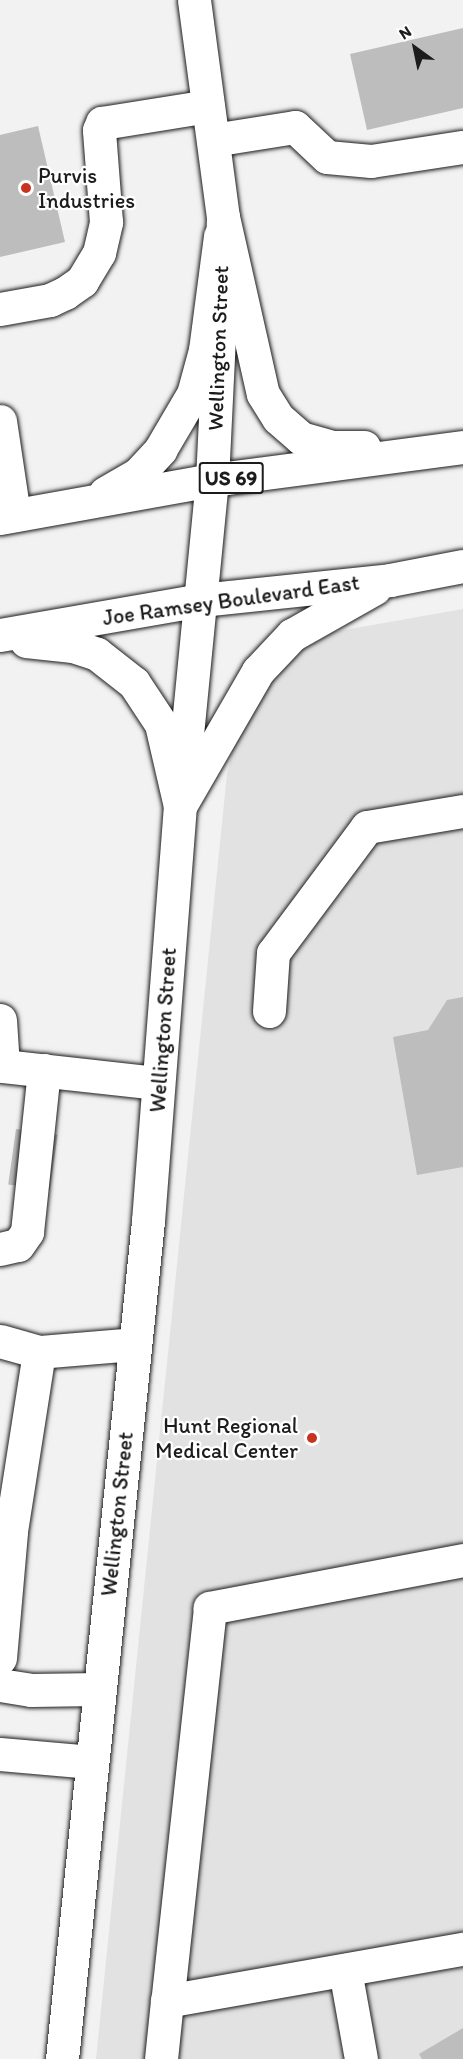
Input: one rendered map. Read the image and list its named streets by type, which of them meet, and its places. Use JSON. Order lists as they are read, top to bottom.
{
  "streets": {
    "main road": ["Wellington Street", "US 69", "Joe Ramsey Boulevard East"]
  },
  "crossings": [
    ["Wellington Street", "US 69"],
    ["Wellington Street", "Joe Ramsey Boulevard East"]
  ],
  "places": ["Purvis Industries", "Hunt Regional Medical Center"],
  "north": "top left"
}
